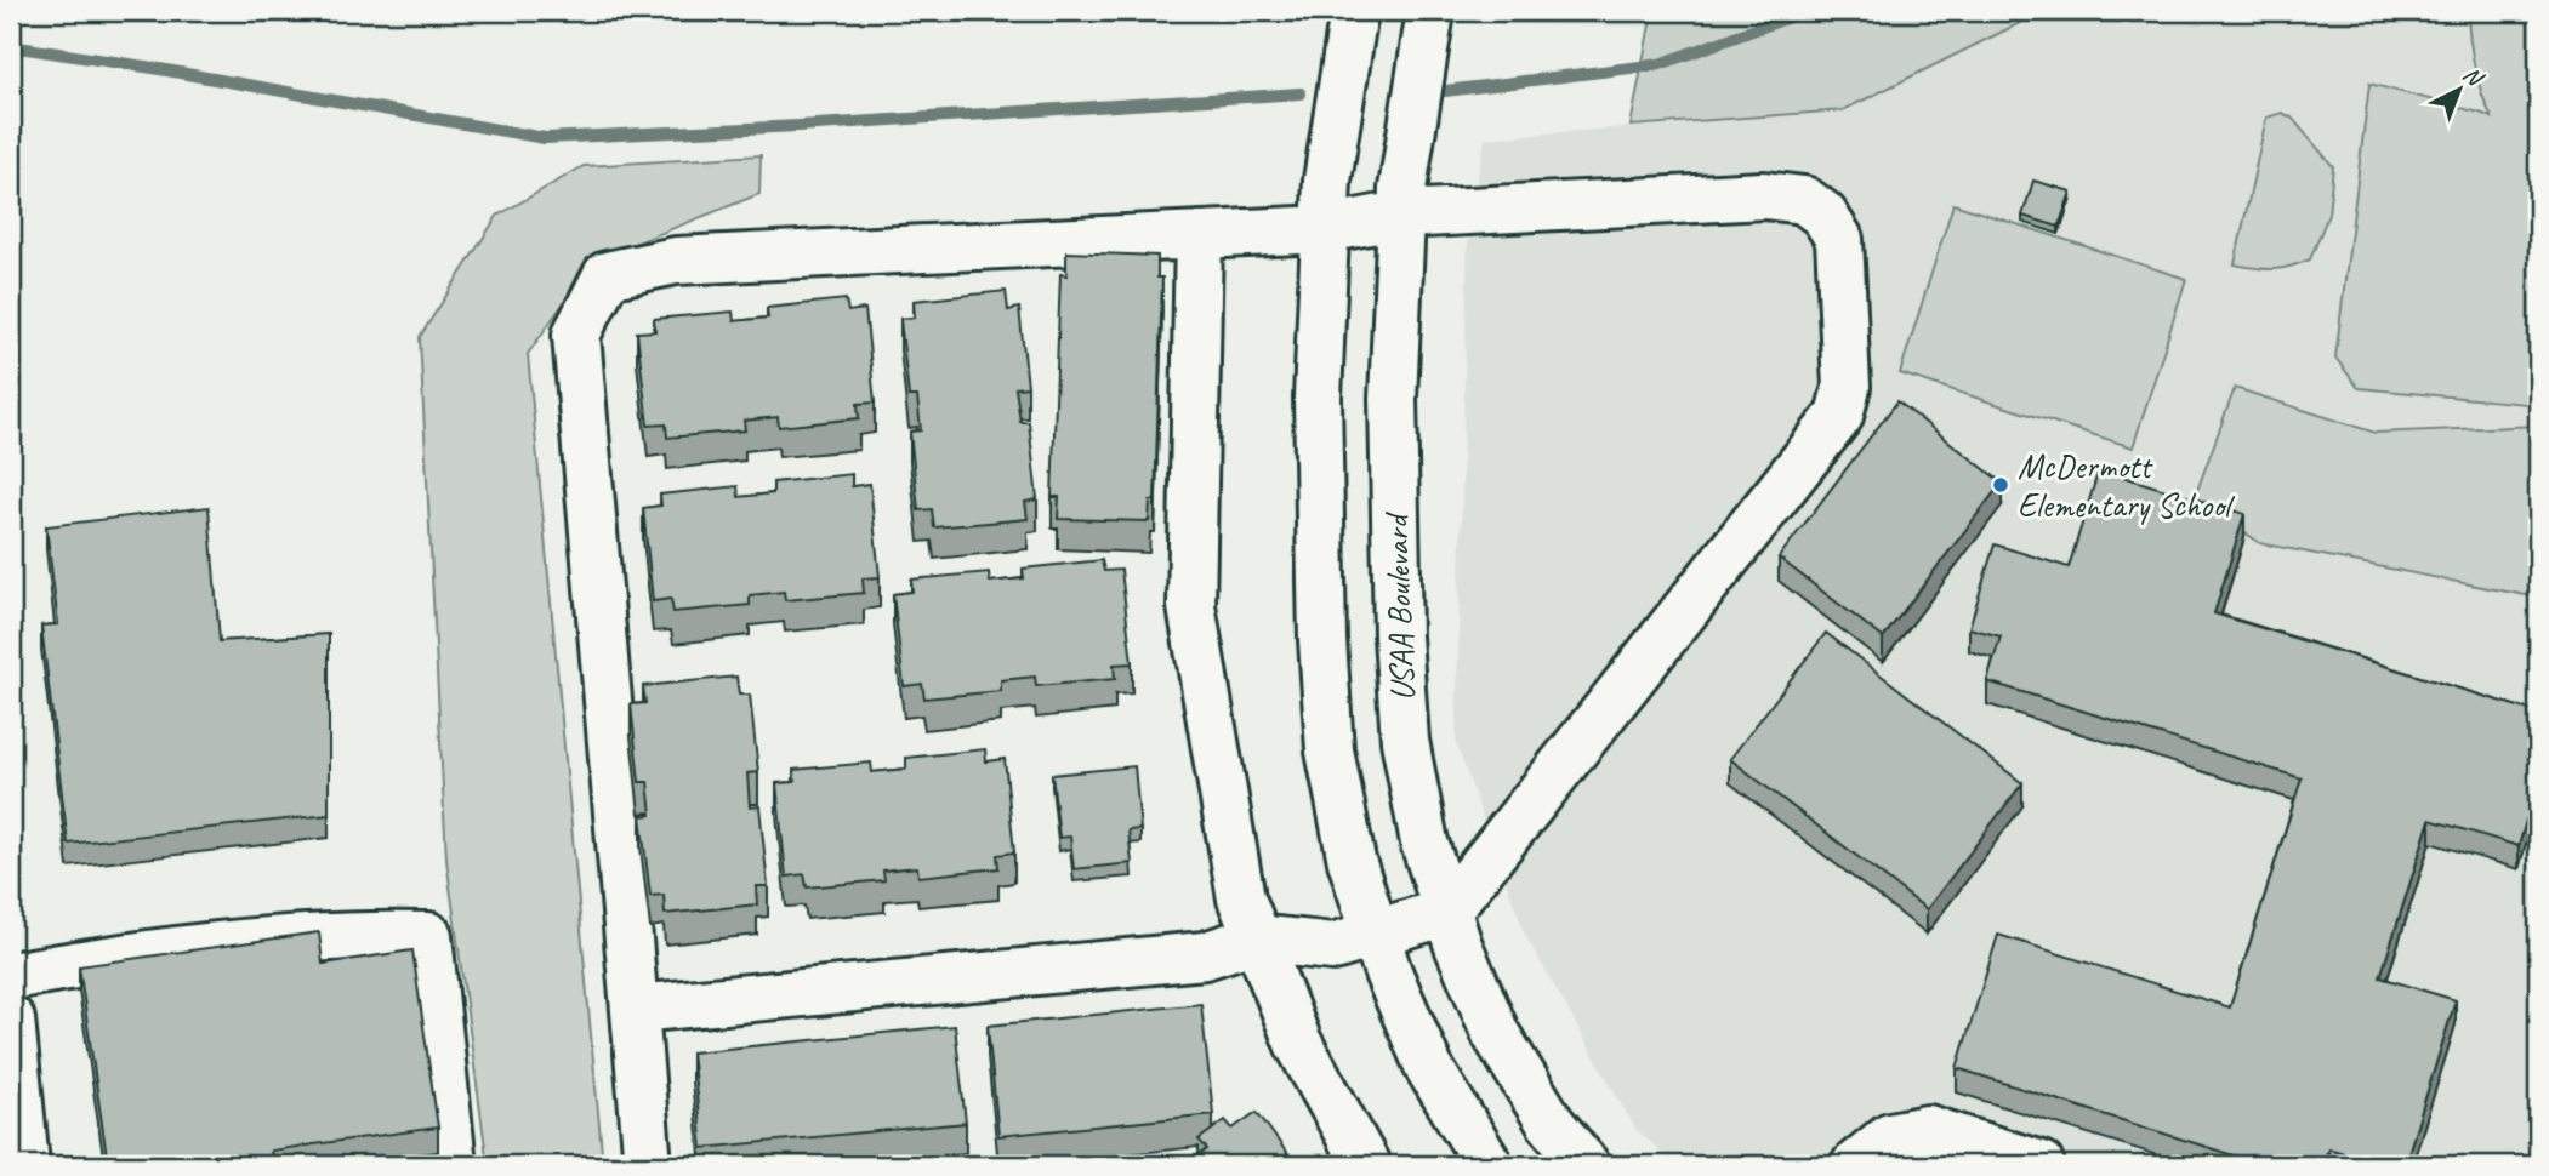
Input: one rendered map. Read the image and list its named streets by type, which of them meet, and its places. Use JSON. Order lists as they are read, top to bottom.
{
  "streets": {
    "street": ["USAA Boulevard"]
  },
  "places": ["McDermott Elementary School"],
  "north": "top right"
}
